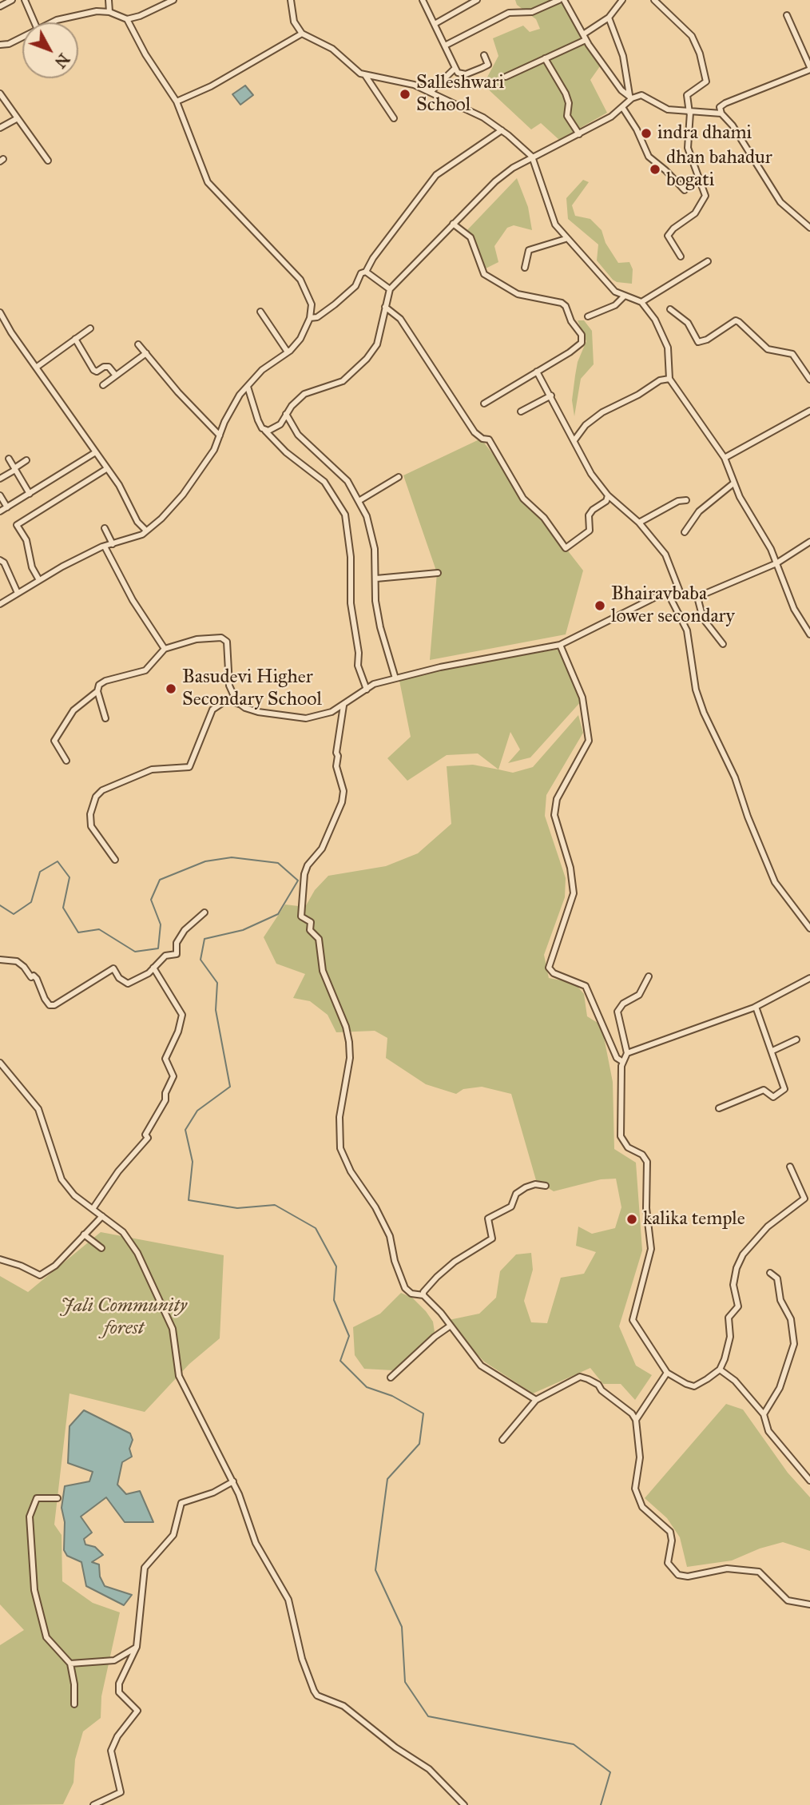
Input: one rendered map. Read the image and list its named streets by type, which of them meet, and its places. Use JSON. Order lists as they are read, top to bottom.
{
  "parks": ["Jali Community forest"],
  "places": [
    "Salleshwari School",
    "indra dhami",
    "dhan bahadur bogati",
    "Bhairavbaba lower secondary",
    "Basudevi Higher Secondary School",
    "kalika temple"
  ],
  "north": "bottom right"
}
